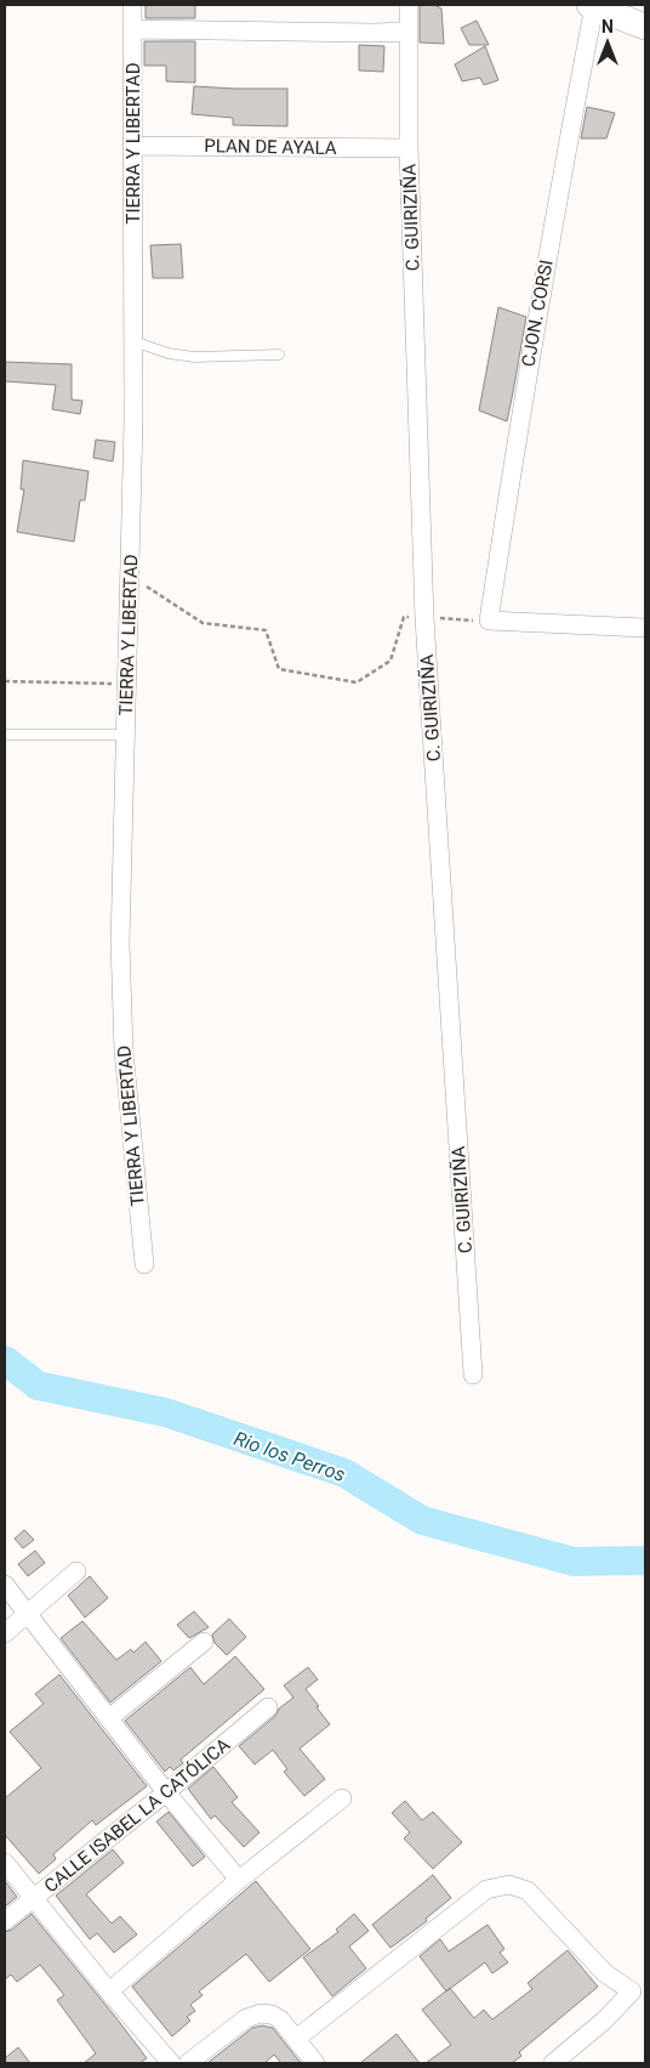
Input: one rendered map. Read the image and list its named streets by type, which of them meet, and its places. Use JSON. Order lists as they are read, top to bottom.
{
  "streets": {
    "street": [
      "TIERRA Y LIBERTAD",
      "PLAN DE AYALA",
      "C. GUIRIZIÑA",
      "CJON. CORSI",
      "CALLE ISABEL LA CATÓLICA"
    ]
  },
  "crossings": [
    ["TIERRA Y LIBERTAD", "PLAN DE AYALA"],
    ["PLAN DE AYALA", "C. GUIRIZIÑA"]
  ],
  "water": ["Rio los Perros"],
  "north": "top"
}
